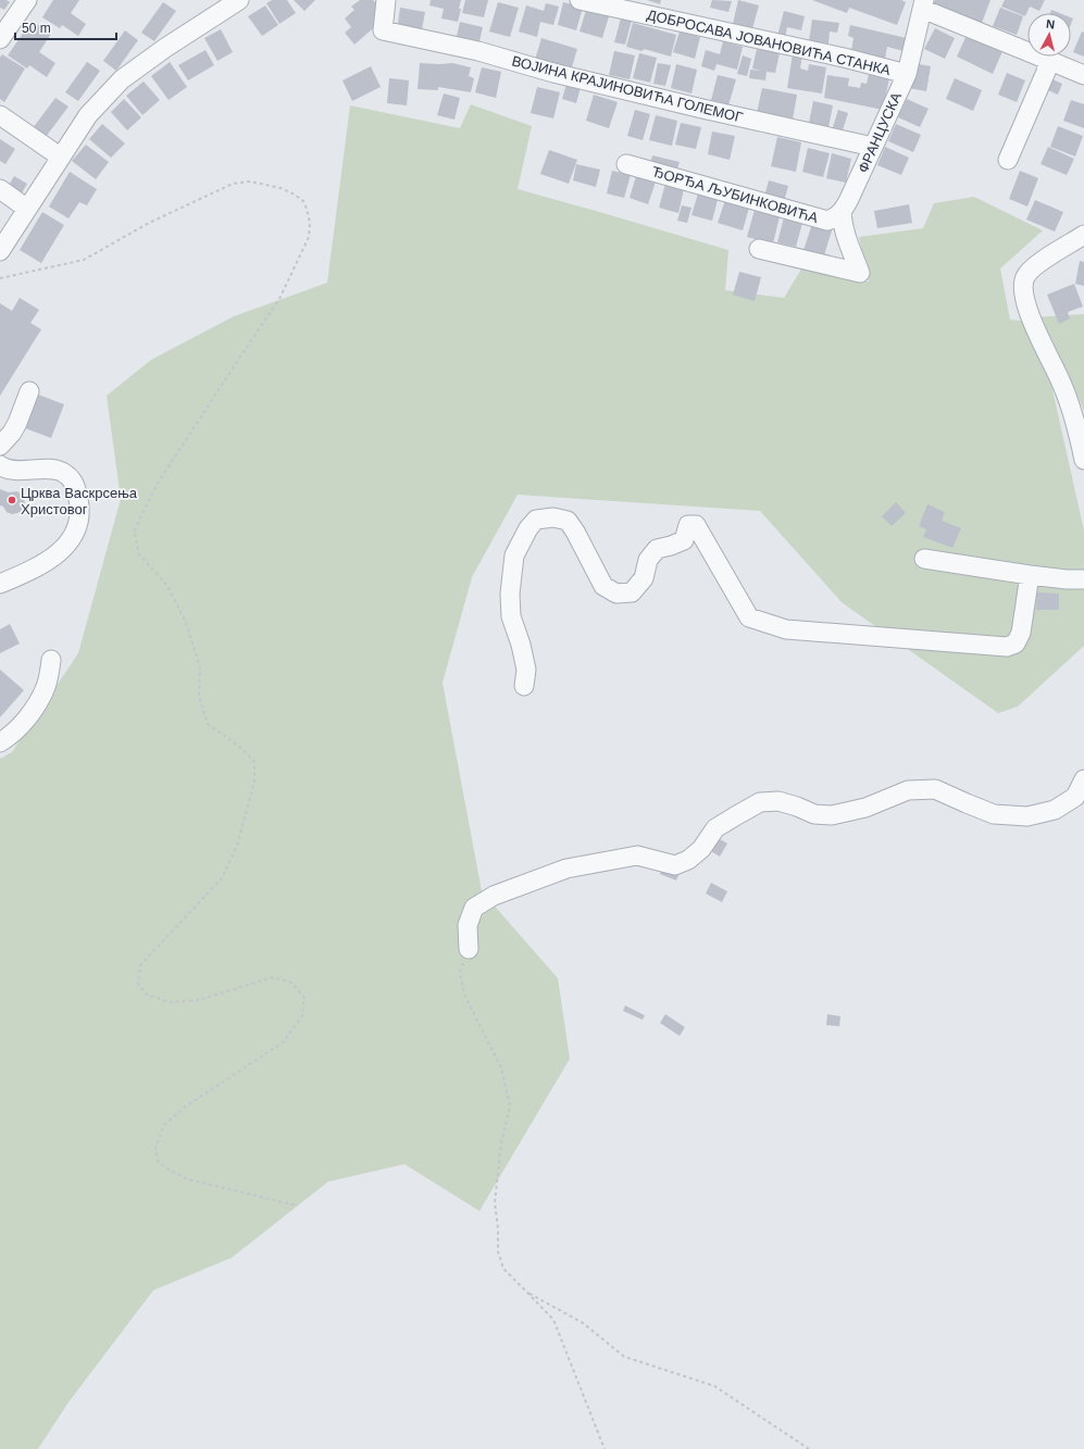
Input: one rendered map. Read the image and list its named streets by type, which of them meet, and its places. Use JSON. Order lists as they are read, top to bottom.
{
  "streets": {
    "street": [
      "ДОБРОСАВА ЈОВАНОВИЋА СТАНКА",
      "ВОЈИНА КРАЈИНОВИЋА ГОЛЕМОГ",
      "ФРАНЦУСКА",
      "ЂОРЂА ЉУБИНКОВИЋА"
    ]
  },
  "crossings": [
    ["ДОБРОСАВА ЈОВАНОВИЋА СТАНКА", "ФРАНЦУСКА"],
    ["ВОЈИНА КРАЈИНОВИЋА ГОЛЕМОГ", "ФРАНЦУСКА"],
    ["ФРАНЦУСКА", "ЂОРЂА ЉУБИНКОВИЋА"]
  ],
  "places": ["Црква Васкрсења Христовог"],
  "scale_bar": "50 m",
  "north": "top"
}
